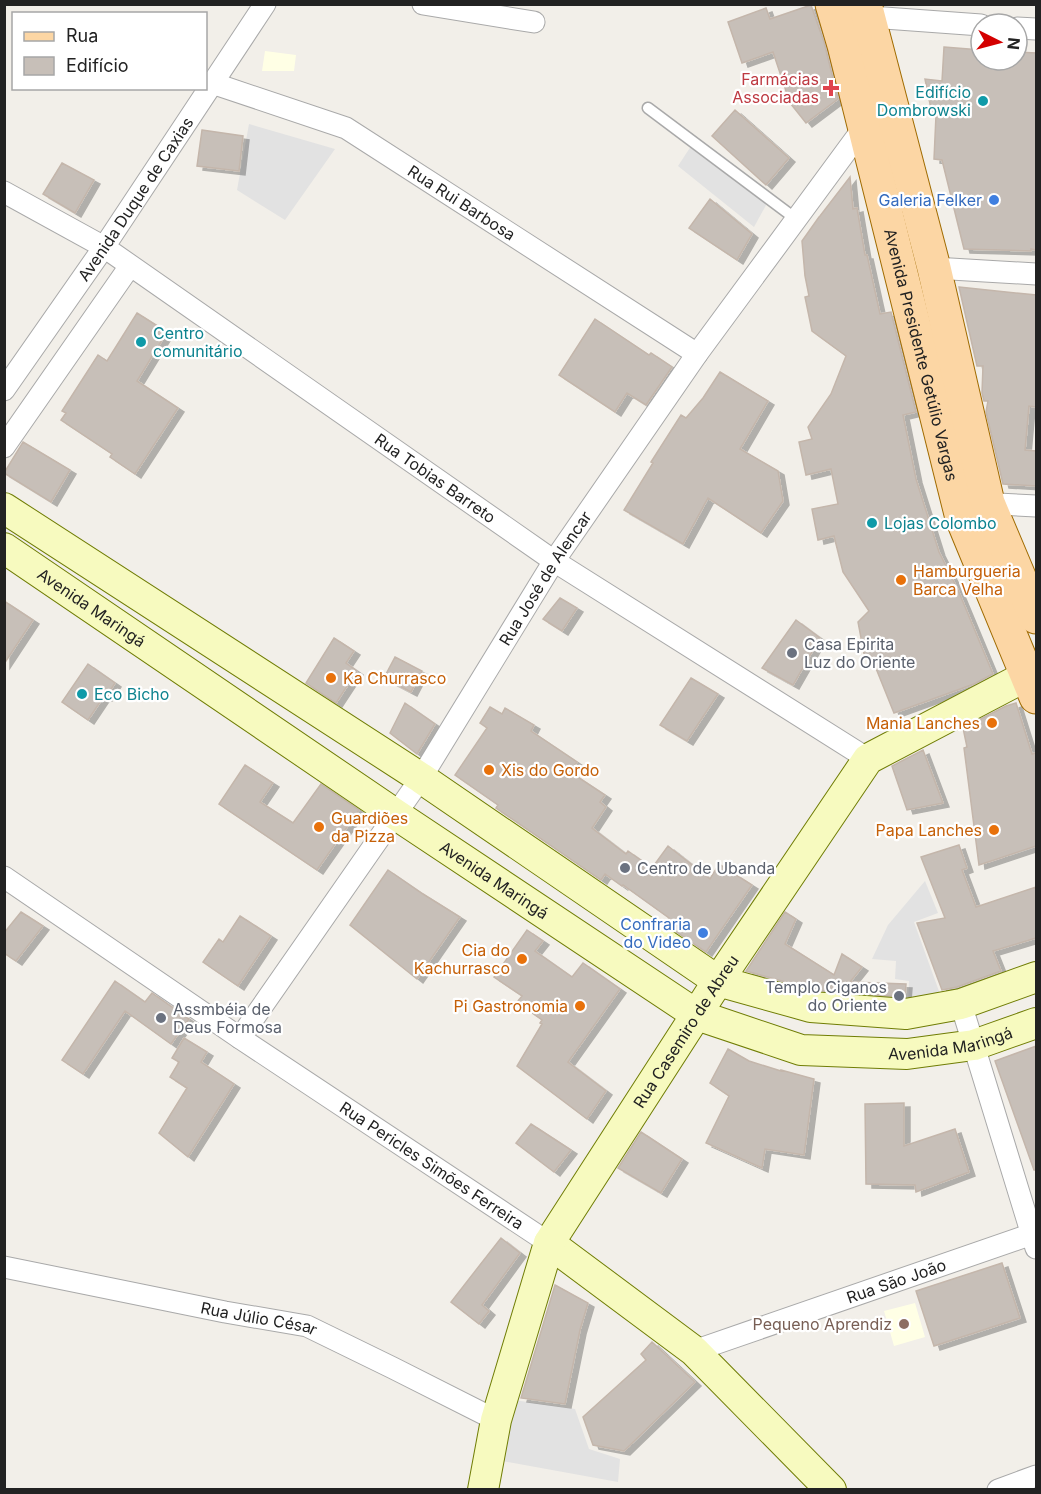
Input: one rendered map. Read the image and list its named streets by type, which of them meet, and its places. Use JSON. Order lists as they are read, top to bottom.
{
  "streets": {
    "main road": [
      "Avenida Presidente Getúlio Vargas",
      "Avenida Maringá",
      "Rua Casemiro de Abreu",
      "Rua Pericles Simões Ferreira"
    ],
    "street": [
      "Avenida Duque de Caxias",
      "Rua Rui Barbosa",
      "Rua Tobias Barreto",
      "Rua José de Alencar",
      "Rua São João",
      "Rua Júlio César"
    ]
  },
  "crossings": [
    ["Avenida Duque de Caxias", "Rua Rui Barbosa"],
    ["Avenida Duque de Caxias", "Rua Tobias Barreto"],
    ["Rua Rui Barbosa", "Rua José de Alencar"],
    ["Avenida Presidente Getúlio Vargas", "Rua José de Alencar"],
    ["Avenida Presidente Getúlio Vargas", "Rua Casemiro de Abreu"],
    ["Rua Tobias Barreto", "Rua José de Alencar"],
    ["Rua Tobias Barreto", "Rua Casemiro de Abreu"],
    ["Rua José de Alencar", "Avenida Maringá"],
    ["Rua José de Alencar", "Rua Pericles Simões Ferreira"],
    ["Avenida Maringá", "Rua Casemiro de Abreu"],
    ["Rua Casemiro de Abreu", "Rua Pericles Simões Ferreira"],
    ["Rua Casemiro de Abreu", "Rua Júlio César"],
    ["Rua Pericles Simões Ferreira", "Rua São João"]
  ],
  "places": {
    "health": ["Farmácias Associadas"],
    "other": [
      "Edifício Dombrowski",
      "Galeria Felker",
      "Centro comunitário",
      "Lojas Colombo",
      "Hamburgueria Barca Velha",
      "Casa Epirita Luz do Oriente",
      "Ka Churrasco",
      "Eco Bicho",
      "Mania Lanches",
      "Xis do Gordo",
      "Guardiões da Pizza",
      "Papa Lanches",
      "Centro de Ubanda",
      "Confraria do Video",
      "Cia do Kachurrasco",
      "Templo Ciganos do Oriente",
      "Pi Gastronomia",
      "Assmbéia de Deus Formosa",
      "Pequeno Aprendiz"
    ]
  },
  "legend": ["Rua", "Edifício"],
  "north": "right"
}
